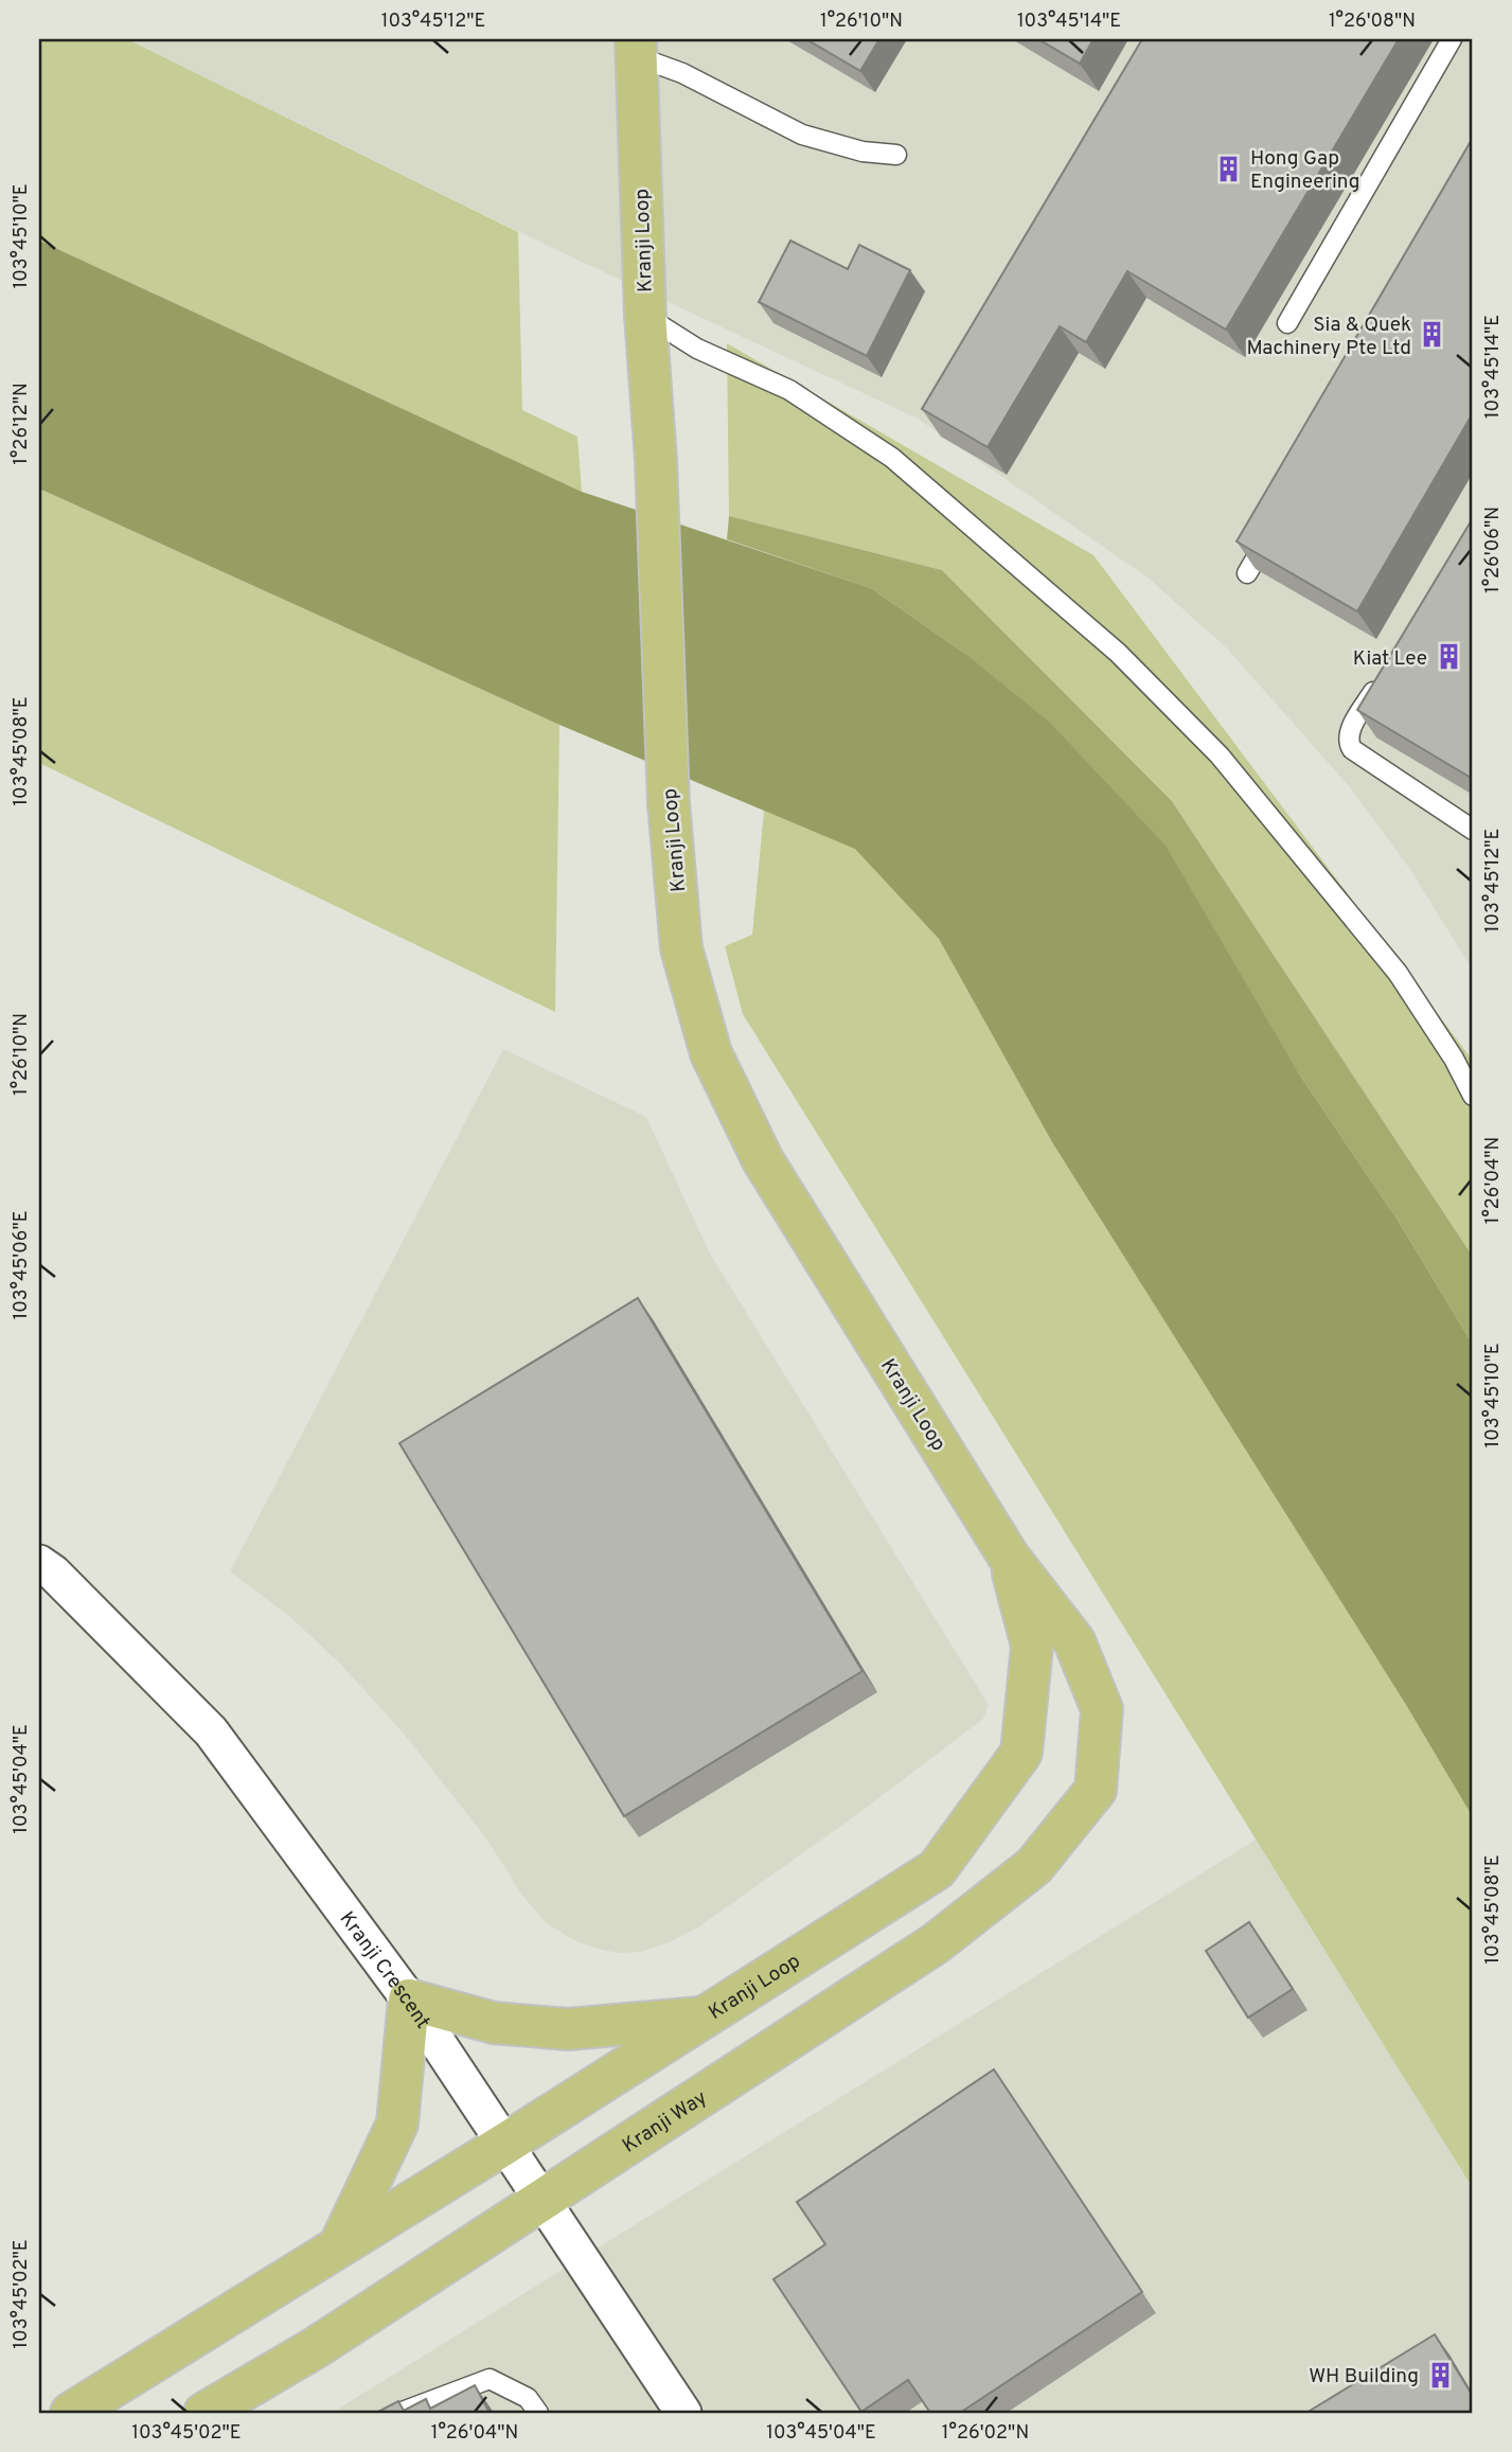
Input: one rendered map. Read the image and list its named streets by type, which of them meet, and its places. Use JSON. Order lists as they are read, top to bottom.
{
  "streets": {
    "main road": ["Kranji Loop", "Kranji Way"],
    "street": ["Kranji Crescent"]
  },
  "crossings": [
    ["Kranji Loop", "Kranji Crescent"],
    ["Kranji Loop", "Kranji Way"],
    ["Kranji Crescent", "Kranji Way"]
  ],
  "places": {
    "building": [
      "Hong Gap Engineering",
      "Sia & Quek Machinery Pte Ltd",
      "Kiat Lee",
      "WH Building"
    ]
  },
  "coordinates": [
    "103°45'12\"E",
    "1°26'10\"N",
    "103°45'14\"E",
    "1°26'08\"N",
    "103°45'10\"E",
    "1°26'12\"N",
    "1°26'06\"N",
    "103°45'08\"E",
    "1°26'04\"N",
    "103°45'06\"E",
    "103°45'04\"E",
    "103°45'02\"E",
    "1°26'02\"N"
  ]
}
